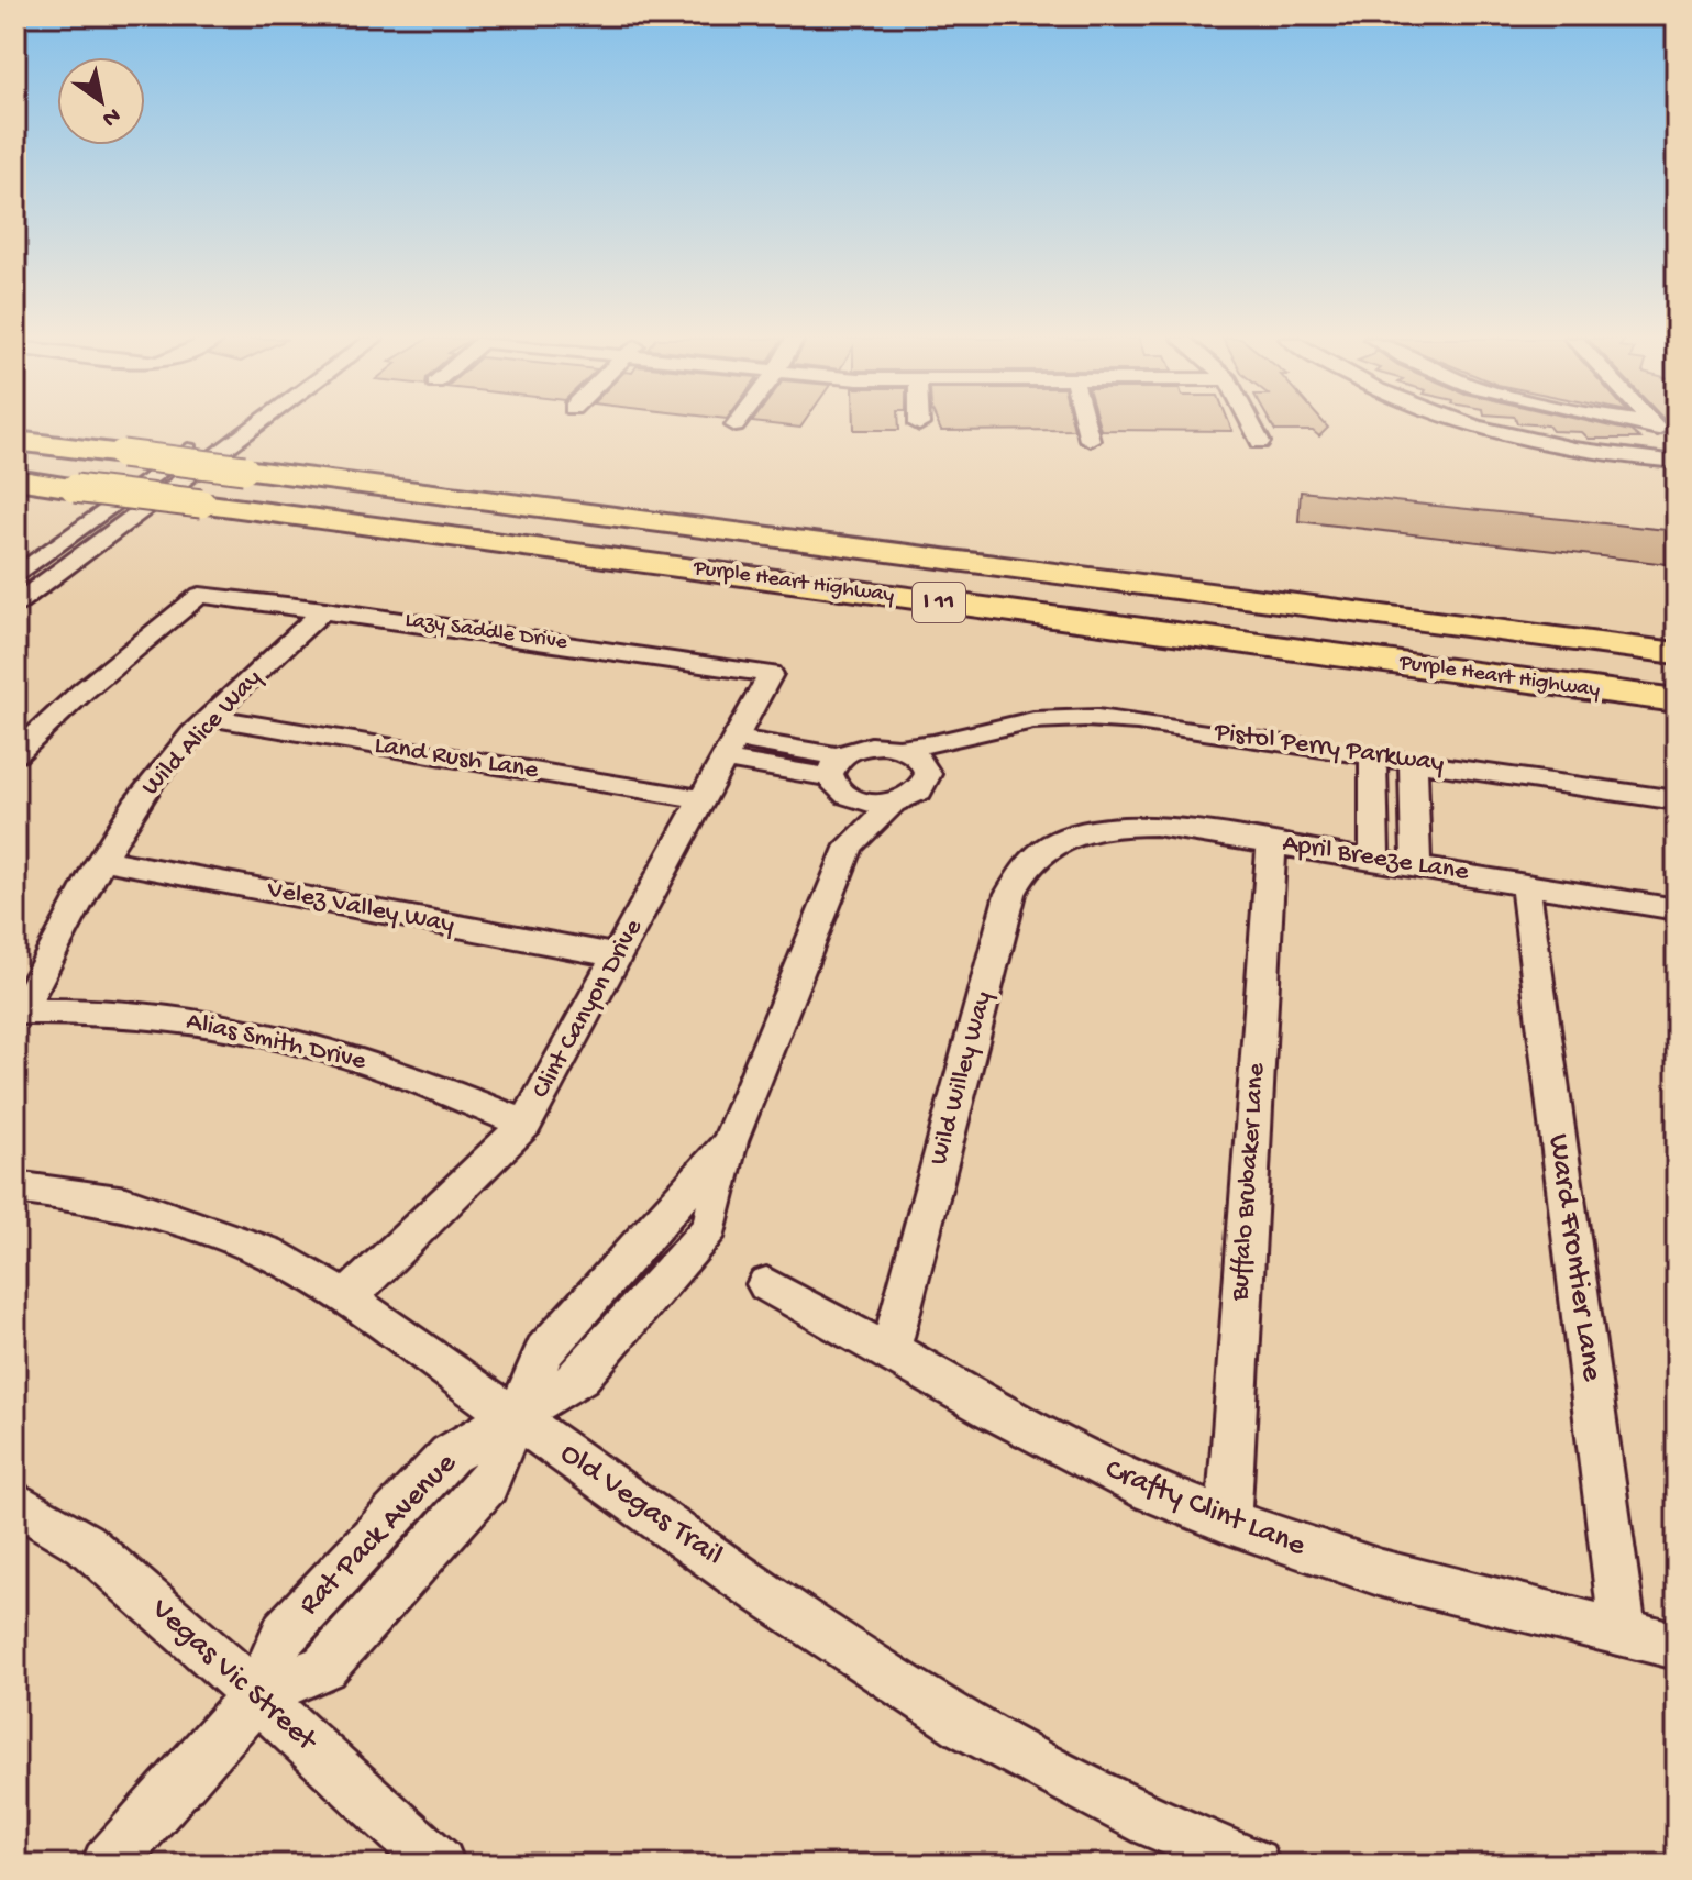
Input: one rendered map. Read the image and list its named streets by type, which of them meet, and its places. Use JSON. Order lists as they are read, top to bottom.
{
  "streets": {
    "highway": ["Purple Heart Highway", "I 11"],
    "street": [
      "Lazy Saddle Drive",
      "Wild Alice Way",
      "Pistol Perry Parkway",
      "Land Rush Lane",
      "April Breeze Lane",
      "Velez Valley Way",
      "Clint Canyon Drive",
      "Alias Smith Drive",
      "Wild Willey Way",
      "Buffalo Brubaker Lane",
      "Ward Frontier Lane",
      "Old Vegas Trail",
      "Crafty Clint Lane",
      "Rat Pack Avenue",
      "Vegas Vic Street"
    ]
  },
  "crossings": [
    ["Lazy Saddle Drive", "Wild Alice Way"],
    ["Lazy Saddle Drive", "Clint Canyon Drive"],
    ["Wild Alice Way", "Land Rush Lane"],
    ["Wild Alice Way", "Velez Valley Way"],
    ["Wild Alice Way", "Alias Smith Drive"],
    ["Land Rush Lane", "Clint Canyon Drive"],
    ["April Breeze Lane", "Wild Willey Way"],
    ["April Breeze Lane", "Buffalo Brubaker Lane"],
    ["April Breeze Lane", "Ward Frontier Lane"],
    ["Velez Valley Way", "Clint Canyon Drive"],
    ["Clint Canyon Drive", "Alias Smith Drive"],
    ["Clint Canyon Drive", "Old Vegas Trail"],
    ["Wild Willey Way", "Crafty Clint Lane"],
    ["Buffalo Brubaker Lane", "Crafty Clint Lane"],
    ["Ward Frontier Lane", "Crafty Clint Lane"],
    ["Old Vegas Trail", "Rat Pack Avenue"],
    ["Rat Pack Avenue", "Vegas Vic Street"]
  ],
  "north": "bottom right"
}
